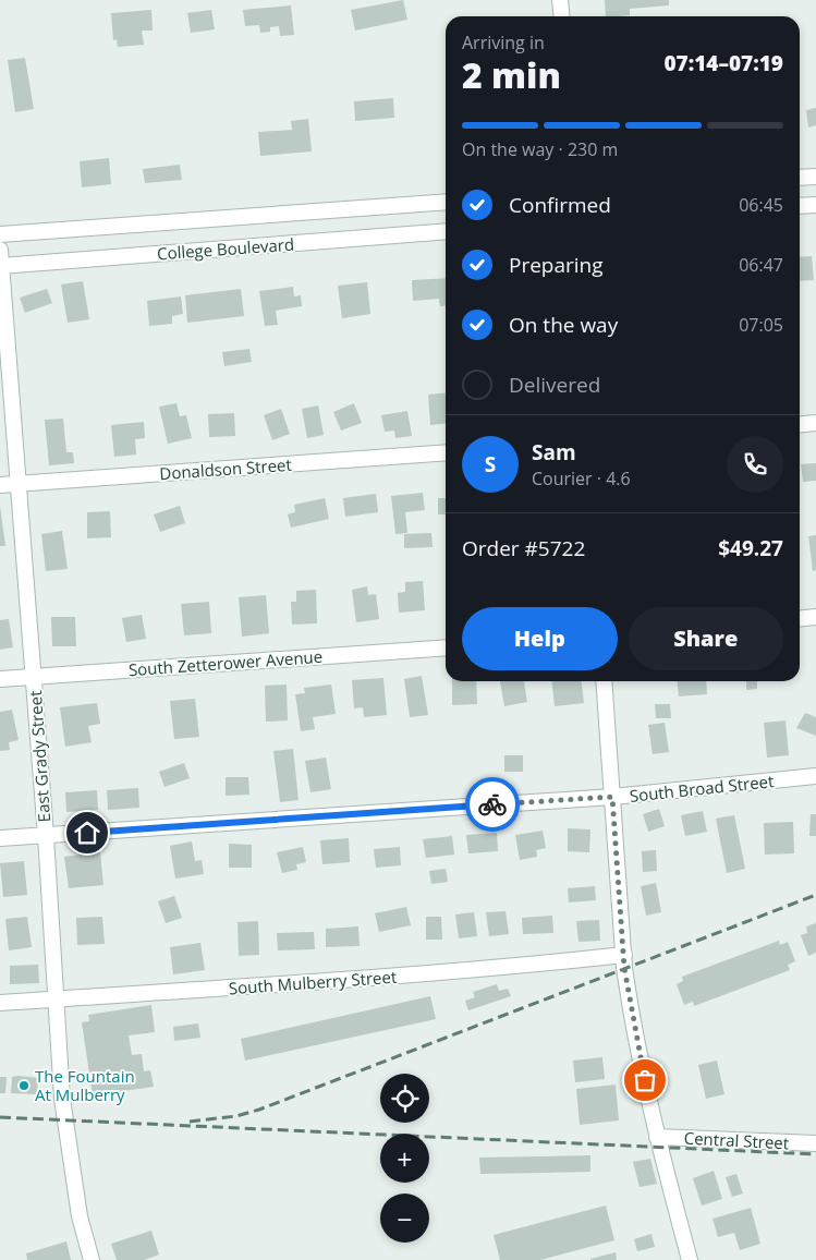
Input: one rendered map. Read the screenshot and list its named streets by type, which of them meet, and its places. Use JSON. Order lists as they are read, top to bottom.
{
  "streets": {
    "street": [
      "College Boulevard",
      "Donaldson Street",
      "South Zetterower Avenue",
      "East Grady Street",
      "South Broad Street",
      "South Mulberry Street",
      "Central Street"
    ]
  },
  "crossings": [
    ["College Boulevard", "East Grady Street"],
    ["Donaldson Street", "East Grady Street"],
    ["South Zetterower Avenue", "East Grady Street"],
    ["East Grady Street", "South Broad Street"],
    ["East Grady Street", "South Mulberry Street"]
  ],
  "places": ["The Fountain At Mulberry"],
  "page": {
    "heading": ["2 min", "Arriving in", "07:14–07:19"],
    "panel": [
      "Sam",
      "Courier · 4.6",
      "Order #5722",
      "$49.27"
    ],
    "bar": "On the way · 230 m",
    "list": [
      ["Confirmed", "06:45"],
      ["Preparing", "06:47"],
      ["On the way", "07:05"],
      "Delivered"
    ],
    "round": "S",
    "buttons": ["Help", "Share"],
    "map_buttons": ["+", "−"]
  }
}
